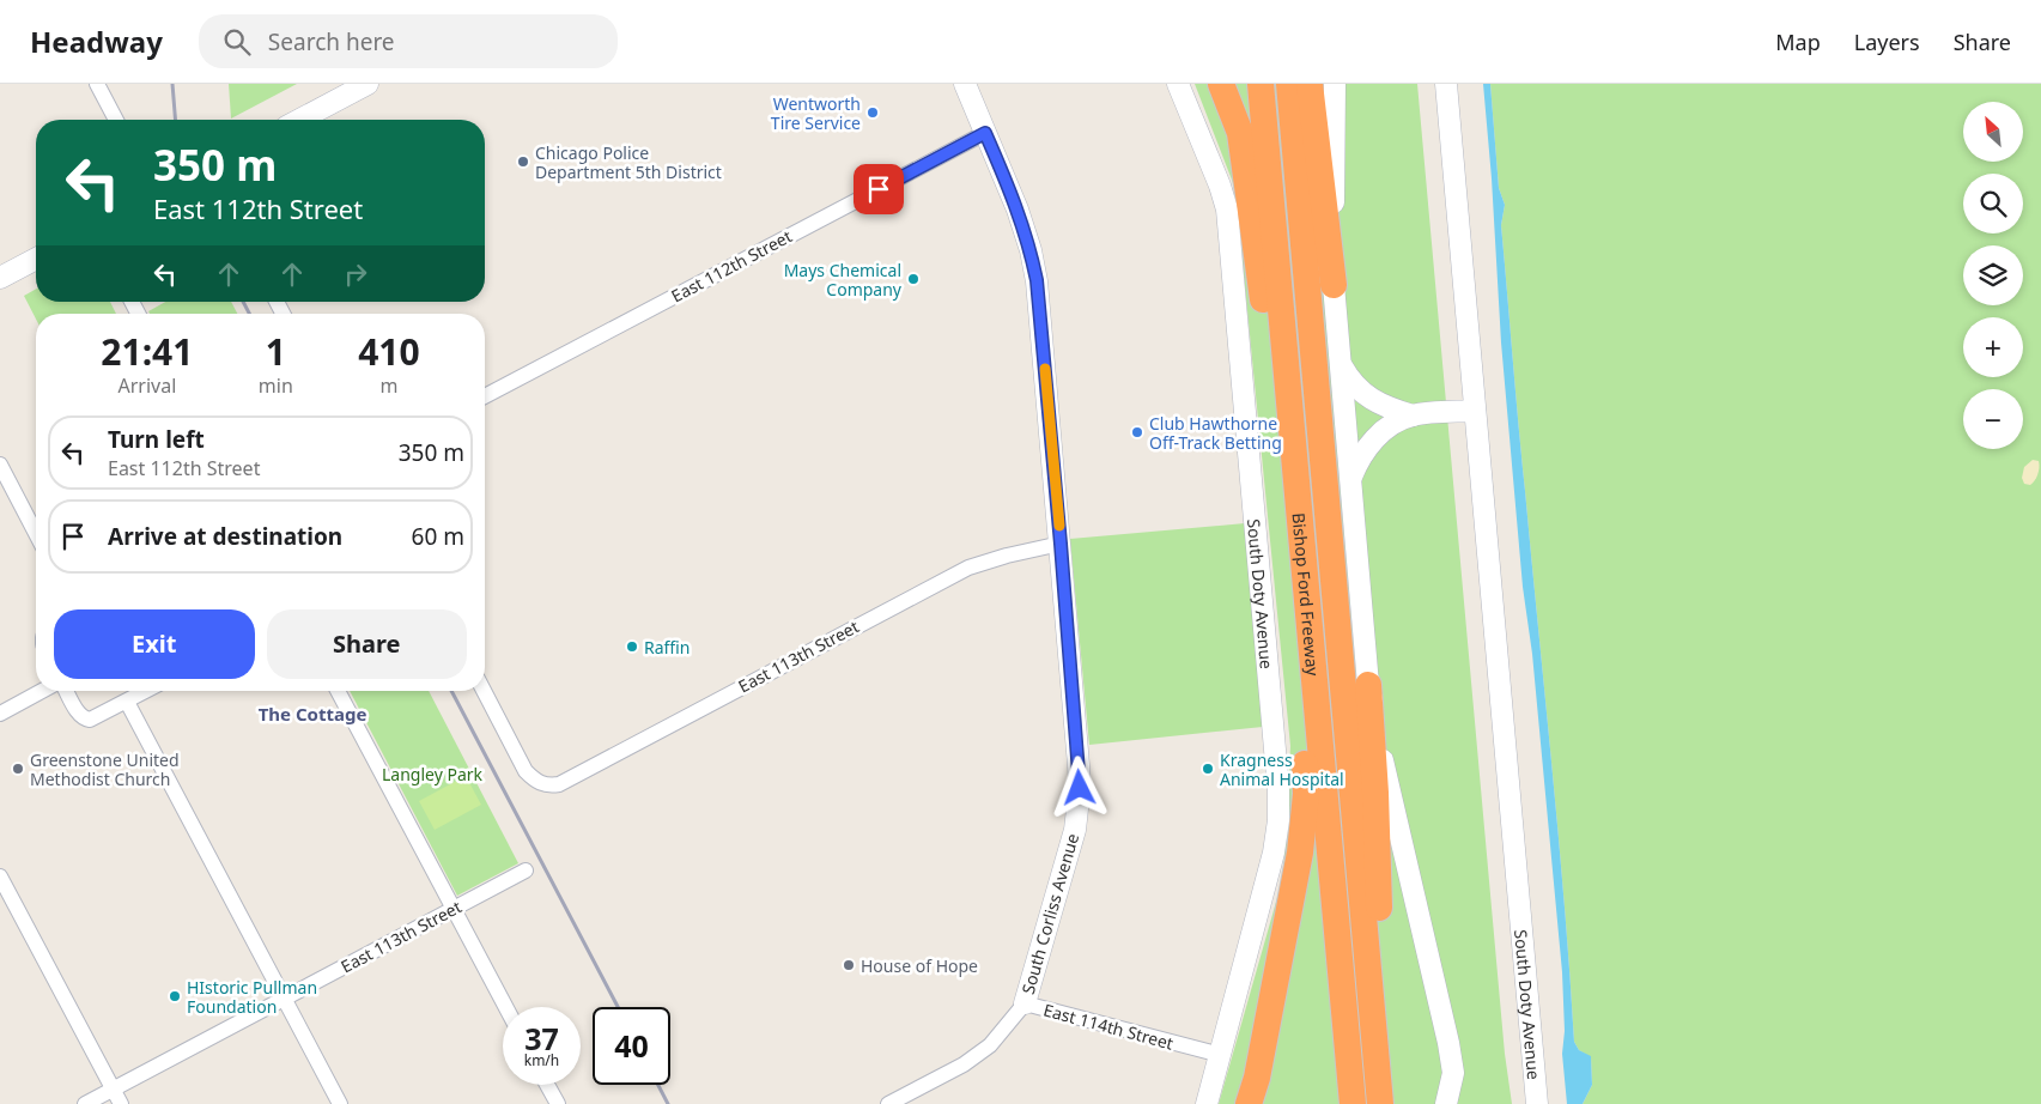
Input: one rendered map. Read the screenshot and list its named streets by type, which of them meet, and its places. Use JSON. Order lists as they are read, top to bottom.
{
  "streets": {
    "highway": ["Bishop Ford Freeway"],
    "street": [
      "East 112th Street",
      "South Doty Avenue",
      "East 113th Street",
      "South Corliss Avenue",
      "East 114th Street"
    ]
  },
  "crossings": [
    ["East 112th Street", "South Corliss Avenue"],
    ["South Doty Avenue", "East 114th Street"],
    ["East 113th Street", "South Corliss Avenue"],
    ["South Corliss Avenue", "East 114th Street"]
  ],
  "districts": ["The Cottage"],
  "parks": ["Langley Park"],
  "places": [
    "Wentworth Tire Service",
    "Chicago Police Department 5th District",
    "Mays Chemical Company",
    "Club Hawthorne Off-Track Betting",
    "Raffin",
    "Greenstone United Methodist Church",
    "Kragness Animal Hospital",
    "House of Hope",
    "HIstoric Pullman Foundation"
  ],
  "north": "top left",
  "page": {
    "header": "Headway",
    "search": "Search here",
    "nav": ["Map", "Layers", "Share"],
    "map_buttons": ["+", "−"],
    "turn": ["350 m", "East 112th Street"],
    "eta": [
      "21:41",
      "Arrival",
      "1",
      "min",
      "410",
      "m"
    ],
    "list": [
      {
        "name": "Turn left",
        "note": "East 112th Street",
        "value": "350 m"
      },
      {
        "name": "Arrive at destination",
        "value": "60 m"
      }
    ],
    "buttons": ["Exit", "Share"],
    "speed": "37 km/h",
    "limit": "40"
  }
}
